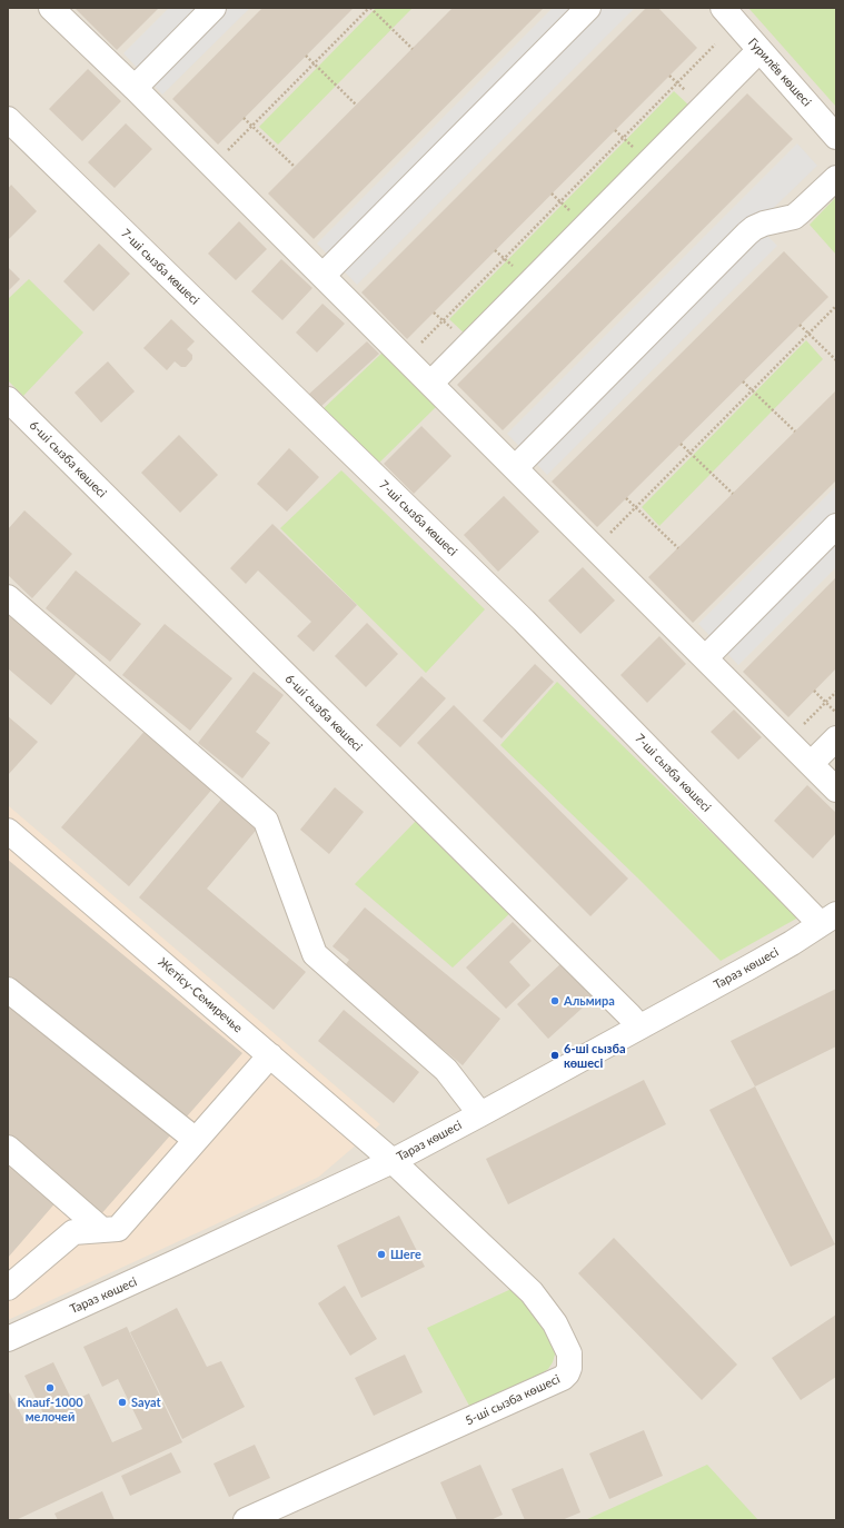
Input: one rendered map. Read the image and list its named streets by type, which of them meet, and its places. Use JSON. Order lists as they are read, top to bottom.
{
  "streets": {
    "street": [
      "Гурилёв көшесі",
      "7-ші сызба көшесі",
      "6-ші сызба көшесі",
      "Тараз көшесі",
      "Жетісу-Семиречье",
      "5-ші сызба көшесі"
    ]
  },
  "crossings": [
    ["7-ші сызба көшесі", "Тараз көшесі"],
    ["6-ші сызба көшесі", "Тараз көшесі"],
    ["Тараз көшесі", "Жетісу-Семиречье"],
    ["Тараз көшесі", "5-ші сызба көшесі"],
    ["Жетісу-Семиречье", "5-ші сызба көшесі"]
  ],
  "places": [
    "Альмира",
    "6-ші сызба көшесі",
    "Шеге",
    "Knauf-1000 мелочей",
    "Sayat"
  ]
}
